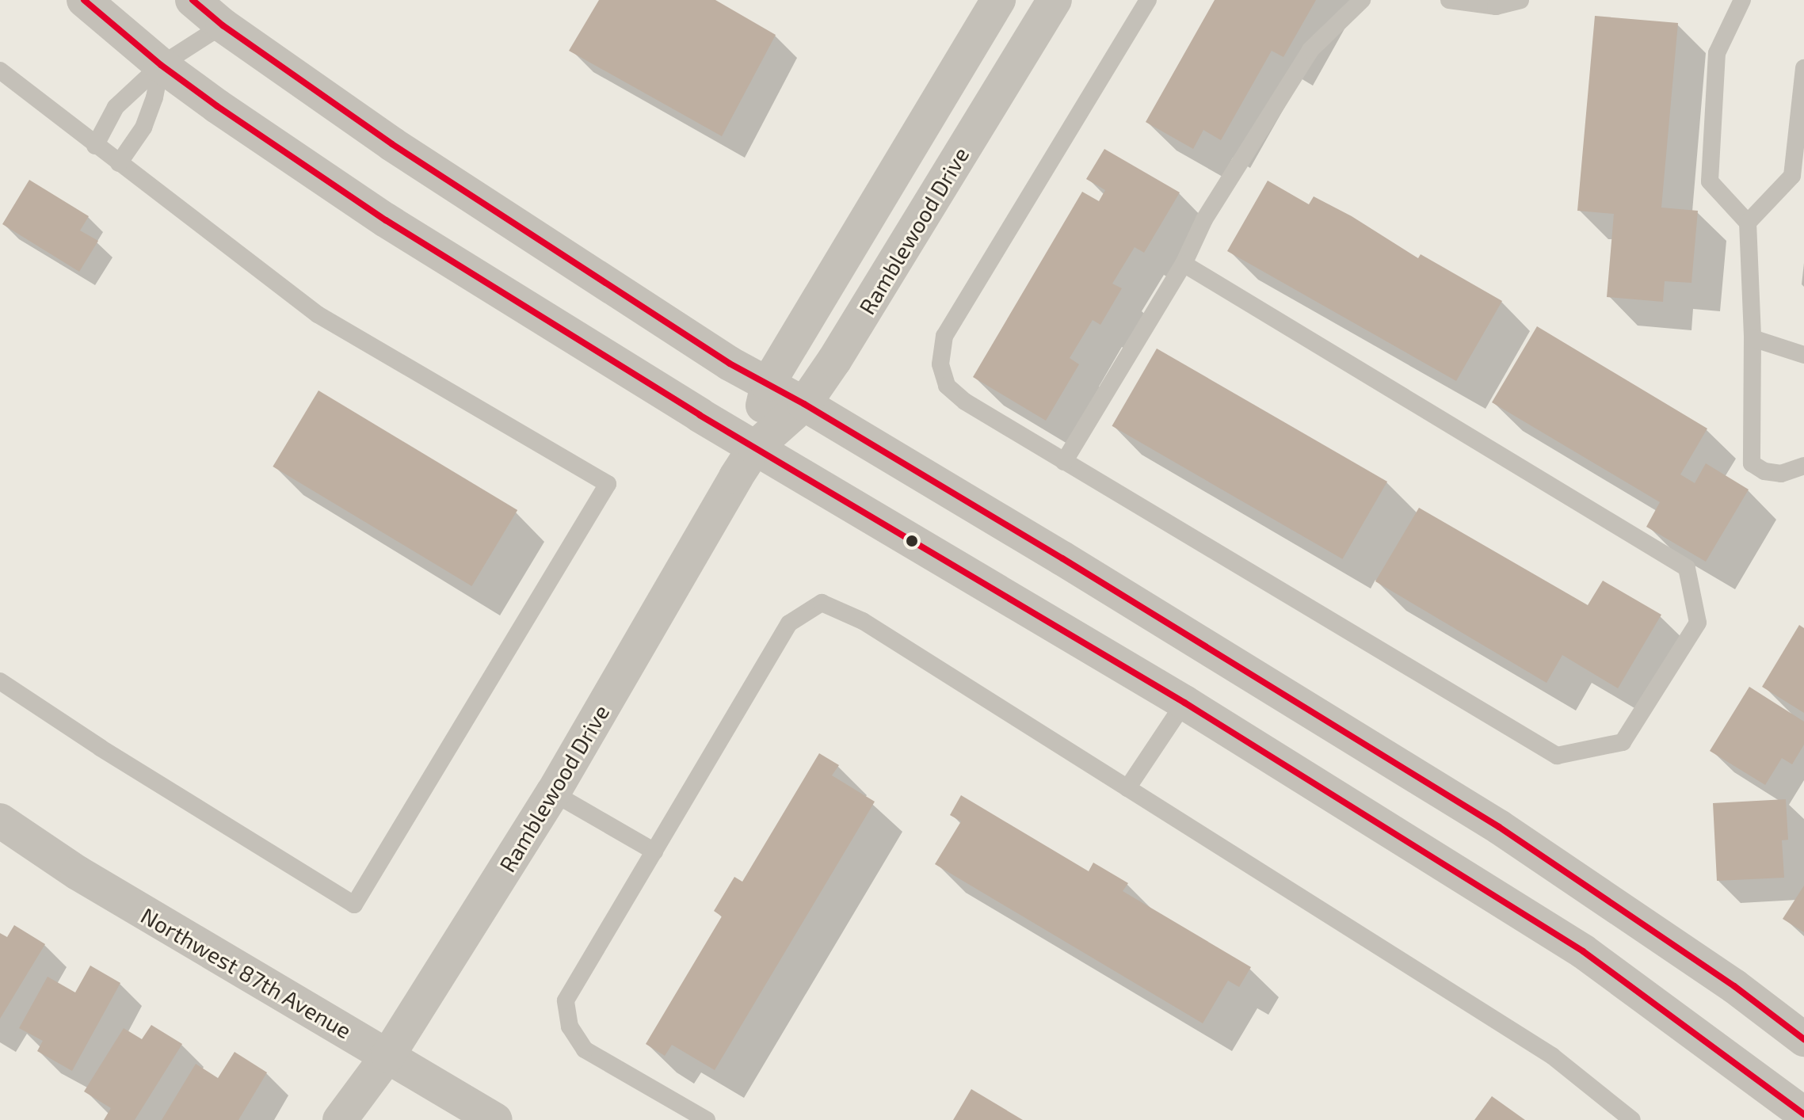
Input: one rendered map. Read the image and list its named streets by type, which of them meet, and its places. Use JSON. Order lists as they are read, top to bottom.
{
  "streets": {
    "street": ["Ramblewood Drive", "Northwest 87th Avenue"]
  },
  "crossings": [
    ["Ramblewood Drive", "Northwest 87th Avenue"]
  ]
}
